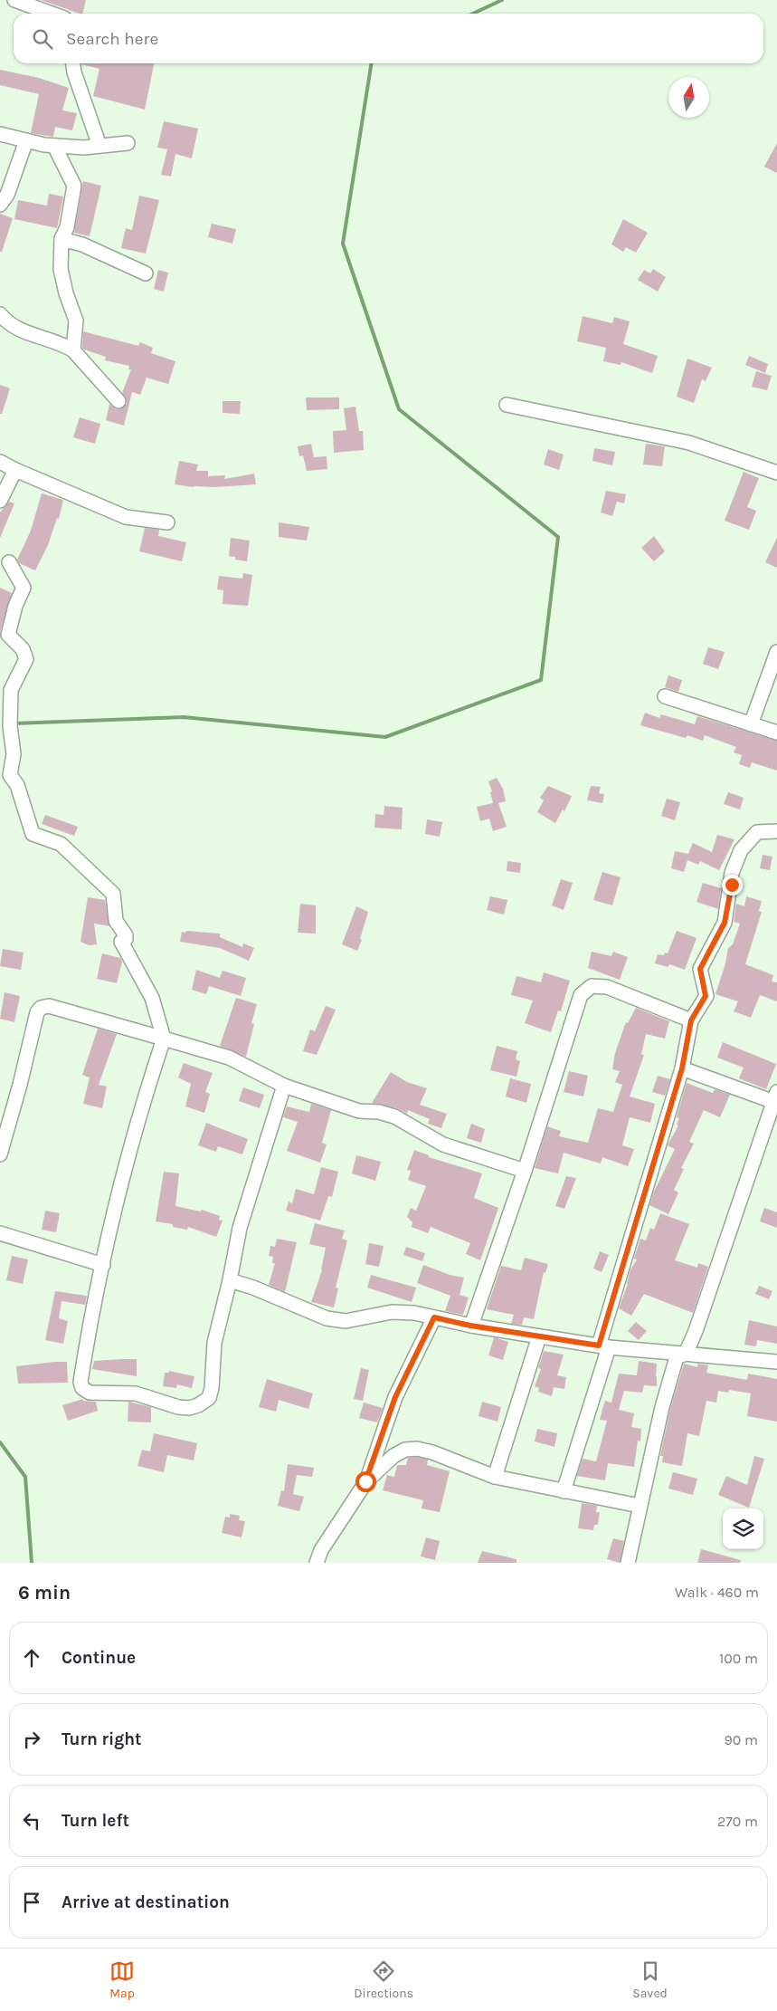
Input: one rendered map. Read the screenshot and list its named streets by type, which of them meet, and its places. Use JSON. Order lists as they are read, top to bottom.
{
  "north": "top",
  "page": {
    "search": "Search here",
    "heading": ["6 min", "Walk · 460 m"],
    "list": [
      ["Continue", "100 m"],
      ["Turn right", "90 m"],
      ["Turn left", "270 m"],
      "Arrive at destination"
    ],
    "nav": ["Map", "Directions", "Saved"]
  }
}
